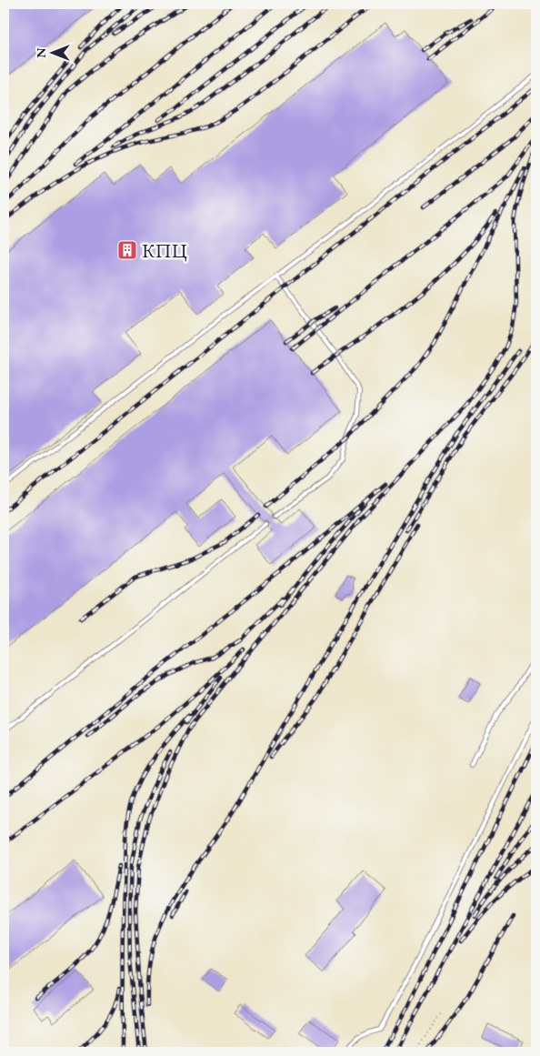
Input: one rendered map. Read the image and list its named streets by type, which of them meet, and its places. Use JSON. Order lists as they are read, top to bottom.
{
  "places": {
    "building": ["КПЦ"]
  },
  "north": "left"
}
